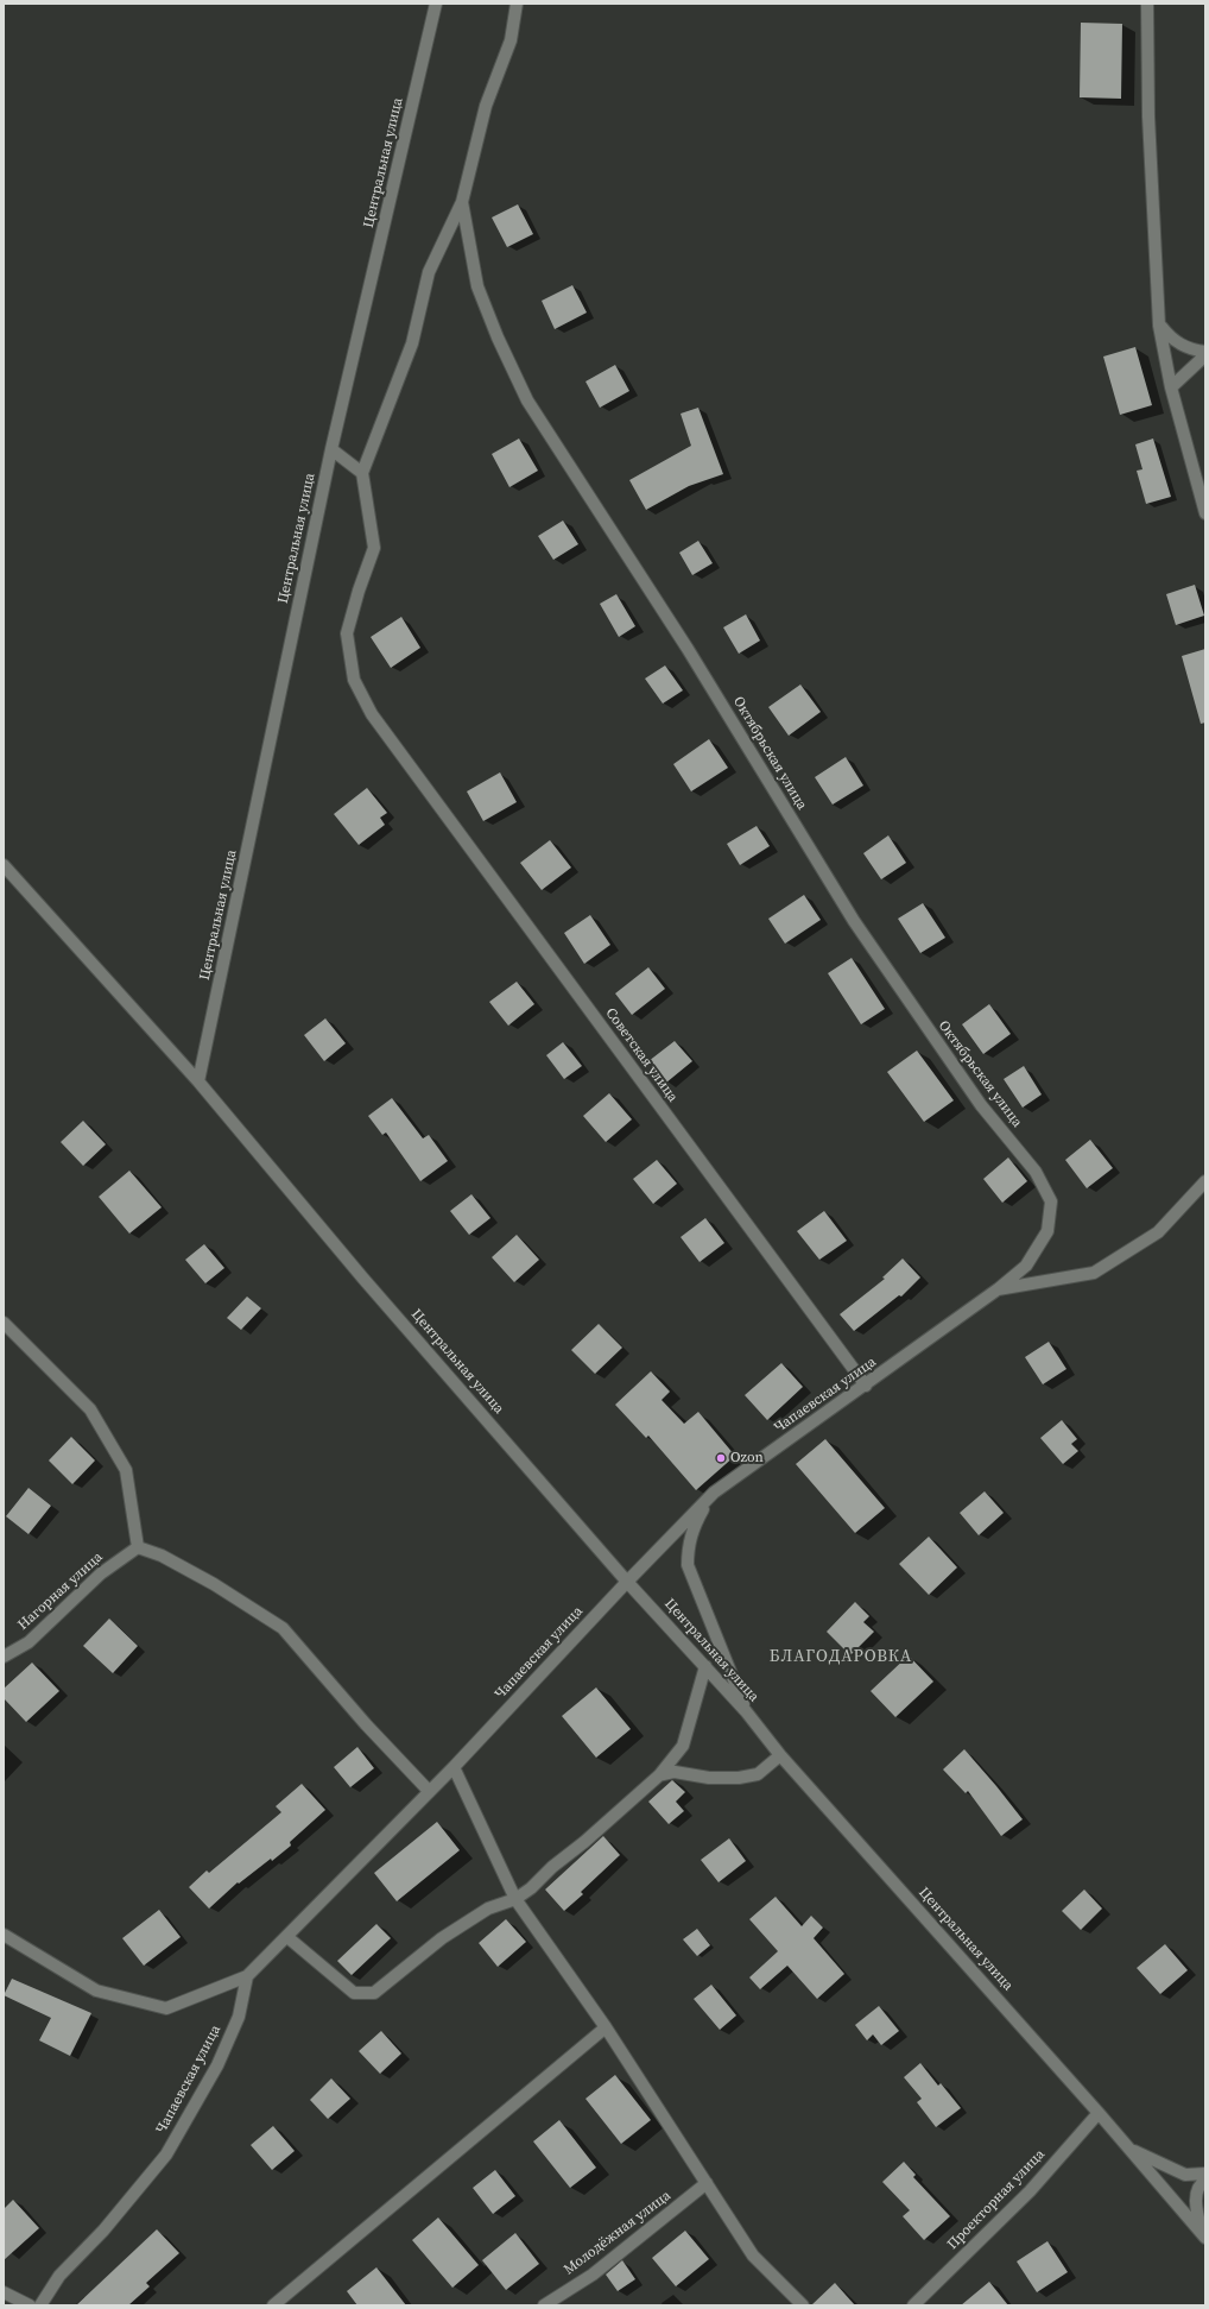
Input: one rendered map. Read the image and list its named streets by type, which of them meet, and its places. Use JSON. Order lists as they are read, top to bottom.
{
  "streets": {
    "street": [
      "Центральная улица",
      "Октябрьская улица",
      "Советская улица",
      "Чапаевская улица",
      "Нагорная улица",
      "Проекторная улица",
      "Молодёжная улица"
    ]
  },
  "crossings": [
    ["Центральная улица", "Чапаевская улица"],
    ["Центральная улица", "Проекторная улица"],
    ["Октябрьская улица", "Чапаевская улица"],
    ["Советская улица", "Чапаевская улица"]
  ],
  "districts": ["БЛАГОДАРОВКА"],
  "places": ["Ozon"]
}
